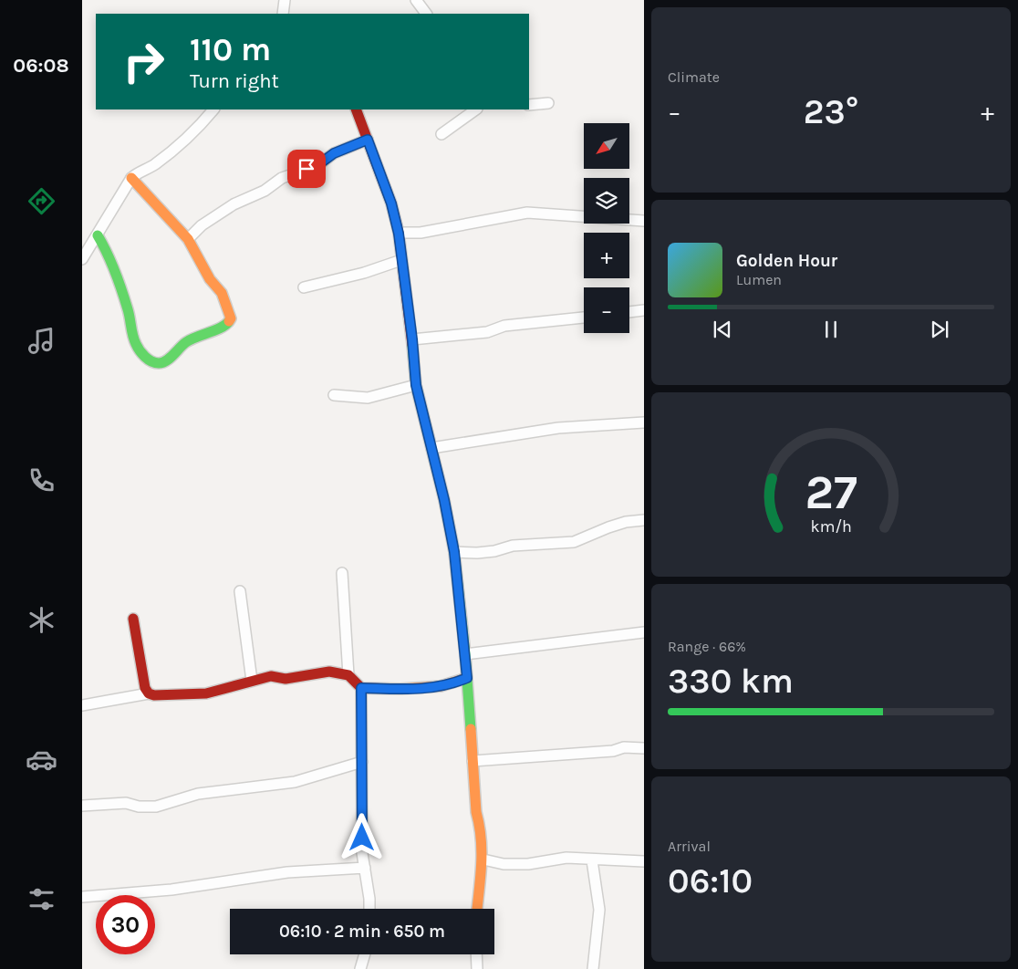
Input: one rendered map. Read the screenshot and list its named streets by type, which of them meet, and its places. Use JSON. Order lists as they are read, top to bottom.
{
  "north": "bottom left",
  "page": {
    "tabs": "06:08",
    "tile": [
      "Climate",
      ["Range · 66%", "330 km"],
      ["Arrival", "06:10"]
    ],
    "turn": ["110 m", "Turn right"],
    "heat": ["−", "23°", "+"],
    "map_buttons": ["+", "−"],
    "song": ["Golden Hour", "Lumen"],
    "limit": "30",
    "trip": "06:10 · 2 min · 650 m",
    "gauge": ["27", "km/h"]
  }
}
